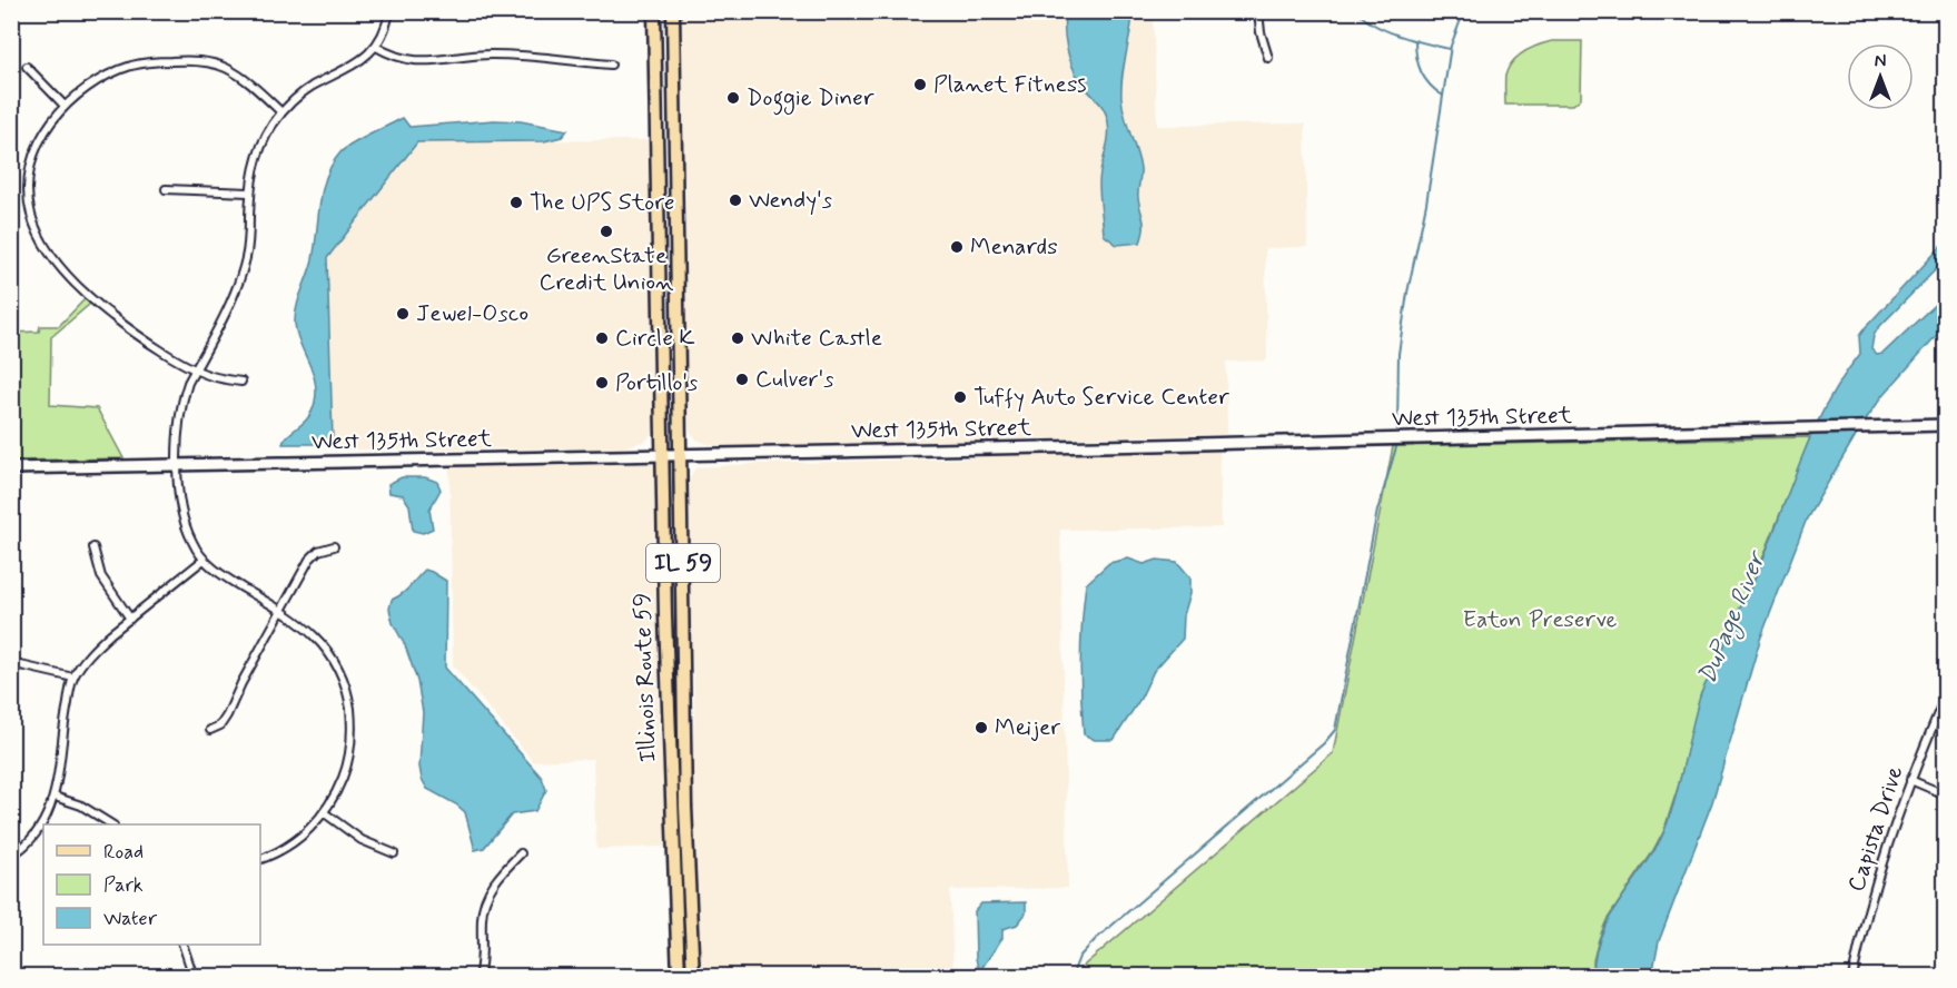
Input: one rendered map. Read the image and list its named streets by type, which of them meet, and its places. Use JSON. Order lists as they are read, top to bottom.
{
  "streets": {
    "main road": ["IL 59", "Illinois Route 59"],
    "street": ["West 135th Street", "Capista Drive"]
  },
  "crossings": [
    ["West 135th Street", "Illinois Route 59"]
  ],
  "water": ["DuPage River"],
  "parks": ["Eaton Preserve"],
  "places": [
    "Planet Fitness",
    "Doggie Diner",
    "Wendy's",
    "The UPS Store",
    "GreenState Credit Union",
    "Menards",
    "Jewel-Osco",
    "Circle K",
    "White Castle",
    "Culver's",
    "Portillo's",
    "Tuffy Auto Service Center",
    "Meijer"
  ],
  "legend": ["Road", "Park", "Water"],
  "north": "top"
}
